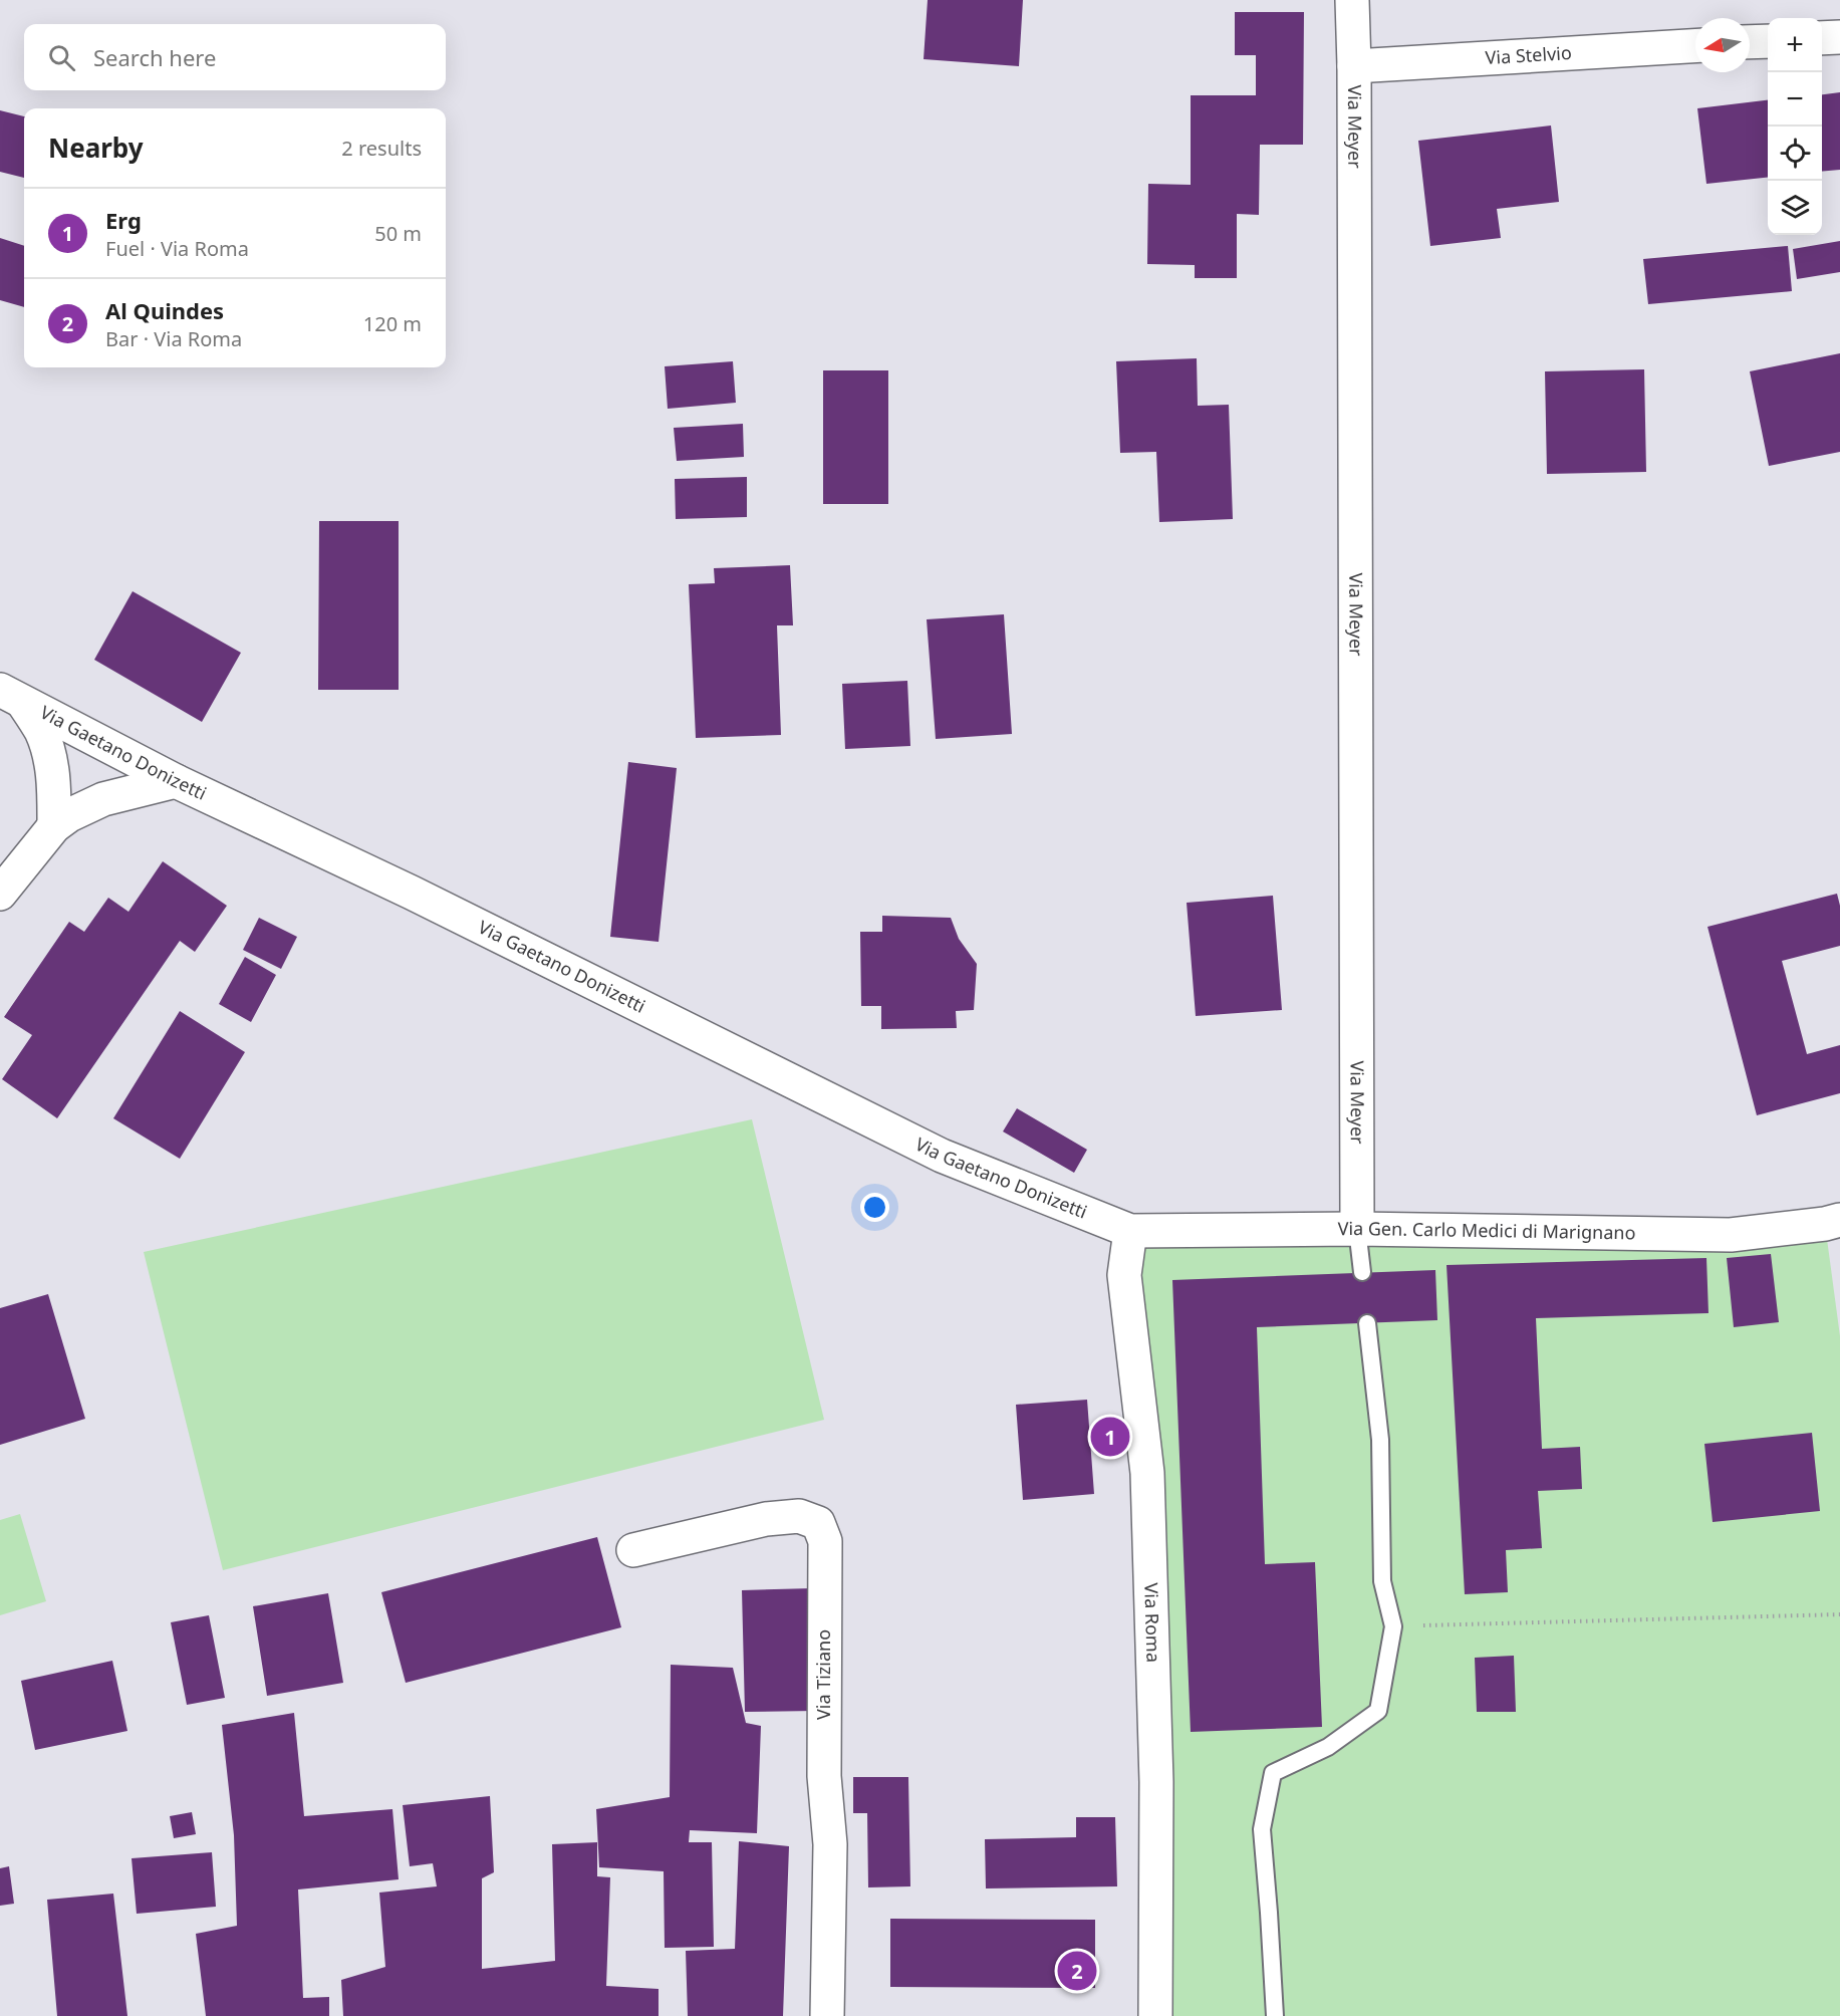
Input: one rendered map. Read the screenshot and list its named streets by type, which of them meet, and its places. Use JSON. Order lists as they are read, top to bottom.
{
  "streets": {
    "street": [
      "Via Stelvio",
      "Via Meyer",
      "Via Gaetano Donizetti",
      "Via Gen. Carlo Medici di Marignano",
      "Via Roma",
      "Via Tiziano"
    ]
  },
  "crossings": [
    ["Via Stelvio", "Via Meyer"],
    ["Via Meyer", "Via Gen. Carlo Medici di Marignano"],
    ["Via Gaetano Donizetti", "Via Gen. Carlo Medici di Marignano"],
    ["Via Gaetano Donizetti", "Via Roma"],
    ["Via Gen. Carlo Medici di Marignano", "Via Roma"]
  ],
  "north": "left",
  "page": {
    "map_buttons": ["+", "−"],
    "search": "Search here",
    "heading": ["Nearby", "2 results"],
    "list": [
      {
        "mark": "1",
        "name": "Erg",
        "note": "Fuel · Via Roma",
        "value": "50 m"
      },
      {
        "mark": "2",
        "name": "Al Quindes",
        "note": "Bar · Via Roma",
        "value": "120 m"
      }
    ],
    "pins": ["1", "2"]
  }
}
